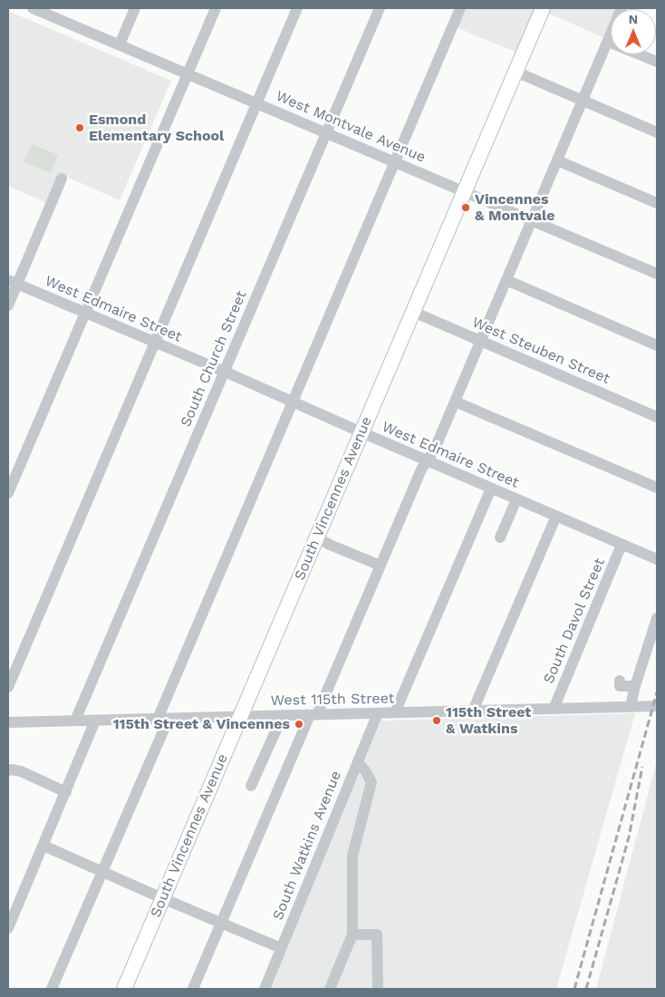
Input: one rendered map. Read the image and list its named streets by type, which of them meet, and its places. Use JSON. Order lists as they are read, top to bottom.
{
  "streets": {
    "main road": ["South Vincennes Avenue"],
    "street": [
      "West Montvale Avenue",
      "West Edmaire Street",
      "West Steuben Street",
      "South Church Street",
      "South Davol Street",
      "West 115th Street",
      "South Watkins Avenue"
    ]
  },
  "crossings": [
    ["West Montvale Avenue", "South Church Street"],
    ["West Montvale Avenue", "South Vincennes Avenue"],
    ["West Edmaire Street", "South Church Street"],
    ["West Edmaire Street", "South Vincennes Avenue"],
    ["West Edmaire Street", "South Davol Street"],
    ["West Steuben Street", "South Vincennes Avenue"],
    ["South Church Street", "West 115th Street"],
    ["South Vincennes Avenue", "West 115th Street"],
    ["South Davol Street", "West 115th Street"],
    ["West 115th Street", "South Watkins Avenue"]
  ],
  "places": [
    "Esmond Elementary School",
    "Vincennes & Montvale",
    "115th Street & Watkins",
    "115th Street & Vincennes"
  ],
  "north": "top"
}
